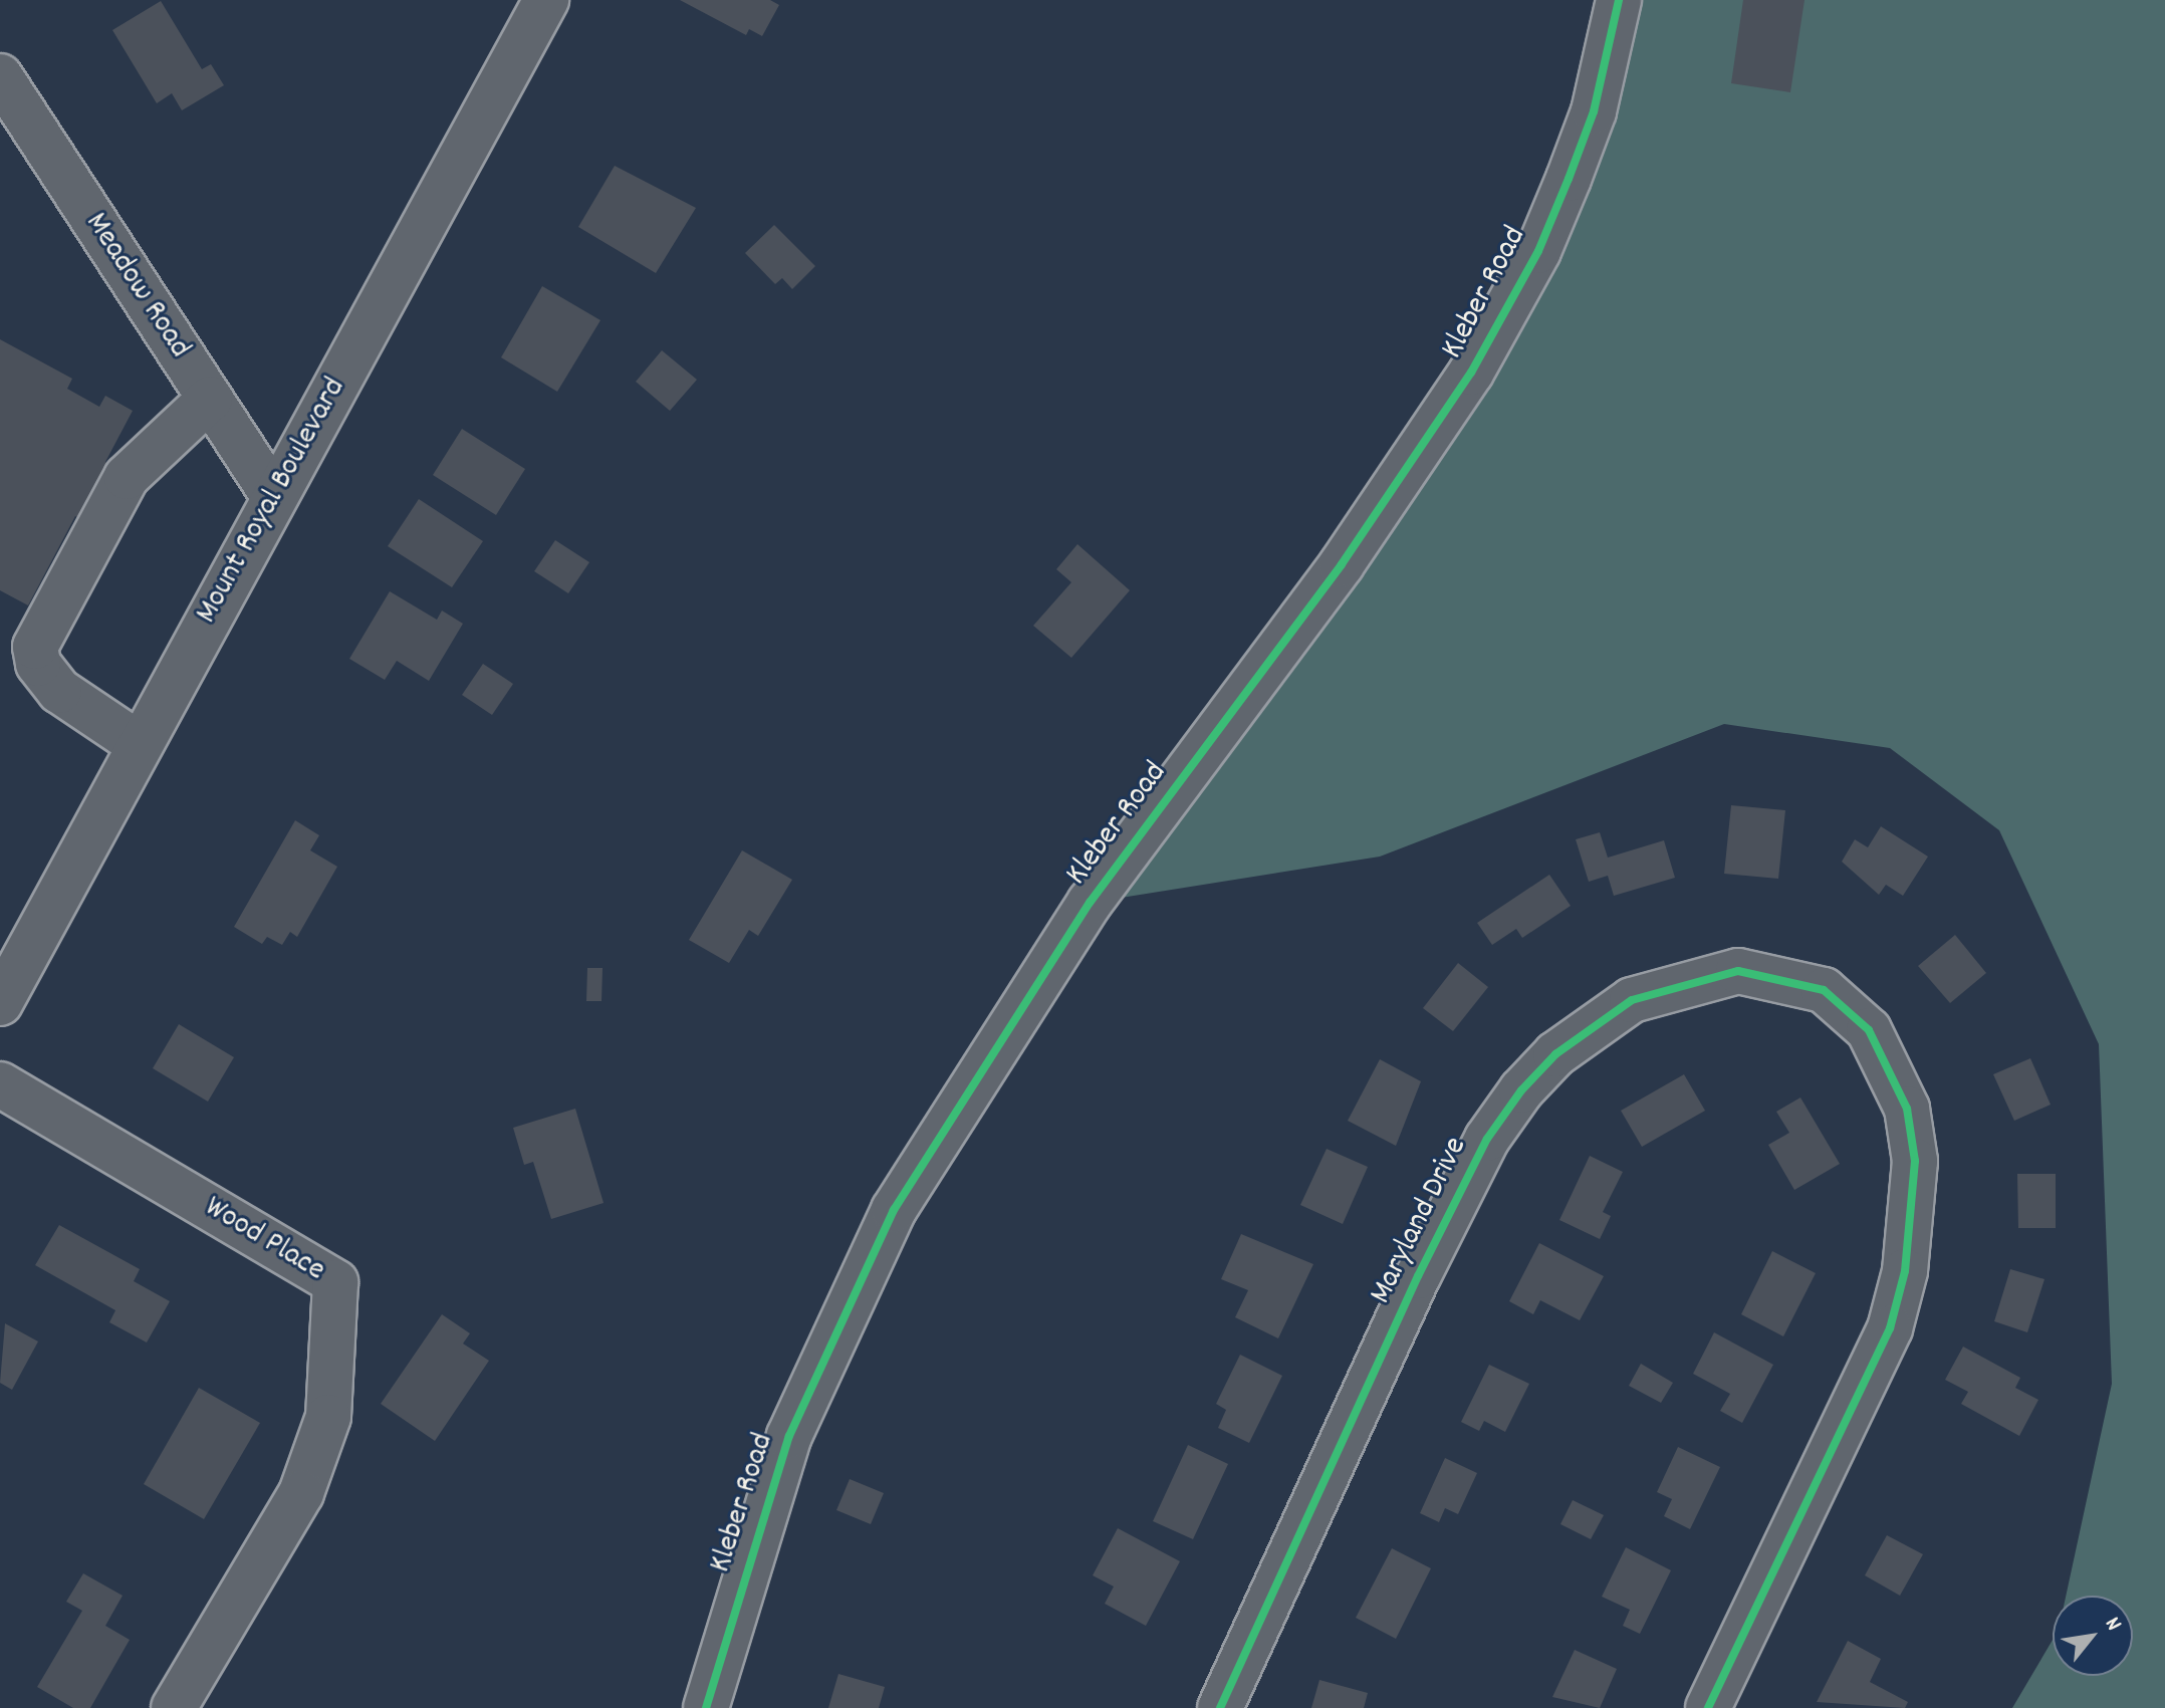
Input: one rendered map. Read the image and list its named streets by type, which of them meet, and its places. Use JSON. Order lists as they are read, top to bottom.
{
  "streets": {
    "street": [
      "Meadow Road",
      "Kleber Road",
      "Mount Royal Boulevard",
      "Maryland Drive",
      "Wood Place"
    ]
  },
  "crossings": [
    ["Meadow Road", "Mount Royal Boulevard"]
  ],
  "north": "top right"
}
